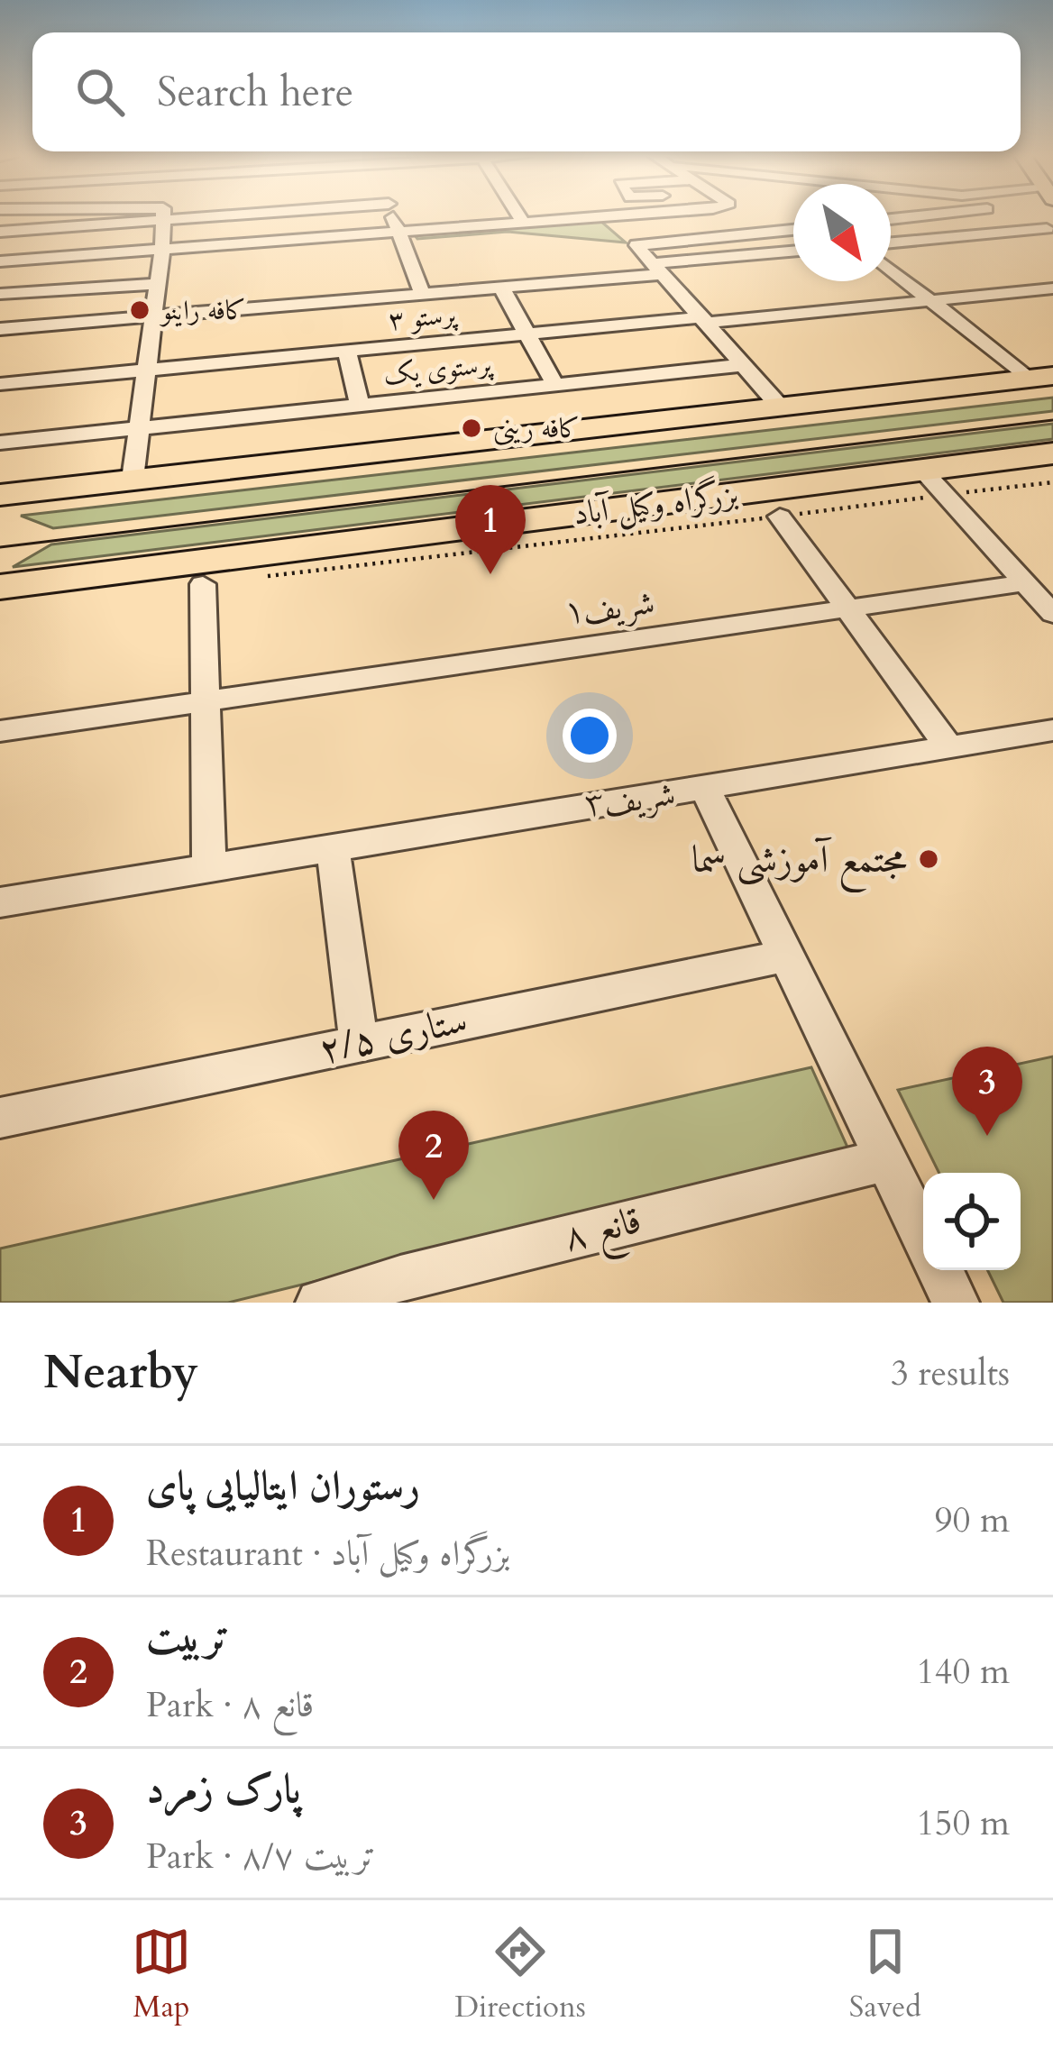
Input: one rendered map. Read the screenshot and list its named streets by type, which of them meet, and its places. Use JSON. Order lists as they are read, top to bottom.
{
  "streets": {
    "highway": ["بزرگراه وکیل آباد"],
    "street": [
      "پرستو ۳",
      "پرستوی یک",
      "شریف١",
      "شریف٣",
      "ستاری ۲/۵",
      "قانع ۸"
    ]
  },
  "places": ["کافه راینو", "کافه رینی", "مجتمع آموزشی سما"],
  "north": "bottom right",
  "page": {
    "search": "Search here",
    "pins": ["1", "3", "2"],
    "heading": ["Nearby", "3 results"],
    "list": [
      {
        "mark": "1",
        "name": "رستوران ایتالیایی پای",
        "note": "Restaurant · بزرگراه وکیل آباد",
        "value": "90 m"
      },
      {
        "mark": "2",
        "name": "تربیت",
        "note": "Park · قانع ۸",
        "value": "140 m"
      },
      {
        "mark": "3",
        "name": "پارک زمرد",
        "note": "Park · تربیت ۸/۷",
        "value": "150 m"
      }
    ],
    "nav": ["Map", "Directions", "Saved"]
  }
}
